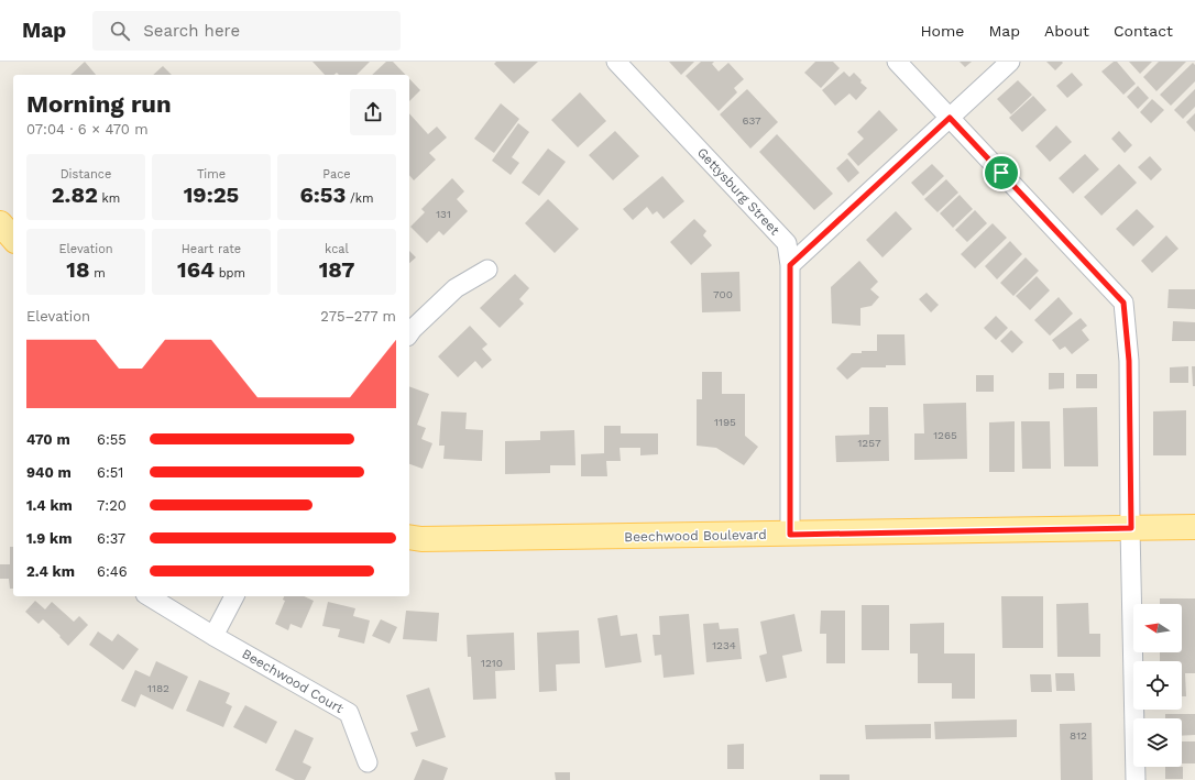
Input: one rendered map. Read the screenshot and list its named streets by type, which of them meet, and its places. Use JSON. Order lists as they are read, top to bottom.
{
  "streets": {
    "main road": ["Beechwood Boulevard"],
    "street": ["Gettysburg Street", "Beechwood Court"]
  },
  "crossings": [
    ["Gettysburg Street", "Beechwood Boulevard"]
  ],
  "house_numbers": [
    "637",
    "131",
    "700",
    "1195",
    "1265",
    "1257",
    "1234",
    "1210",
    "1182",
    "812"
  ],
  "north": "left",
  "page": {
    "header": "Map",
    "search": "Search here",
    "nav": [
      "Home",
      "Map",
      "About",
      "Contact"
    ],
    "heading": ["Morning run", "07:04 · 6 × 470 m"],
    "stats": [
      ["Distance", "2.82 km"],
      ["Time", "19:25"],
      ["Pace", "6:53 /km"],
      ["Elevation", "18 m"],
      ["Heart rate", "164 bpm"],
      ["kcal", "187"]
    ],
    "chart": ["Elevation", "275–277 m"],
    "list": [
      {
        "name": "470 m",
        "note": "6:55"
      },
      {
        "name": "940 m",
        "note": "6:51"
      },
      {
        "name": "1.4 km",
        "note": "7:20"
      },
      {
        "name": "1.9 km",
        "note": "6:37"
      },
      {
        "name": "2.4 km",
        "note": "6:46"
      }
    ]
  }
}
